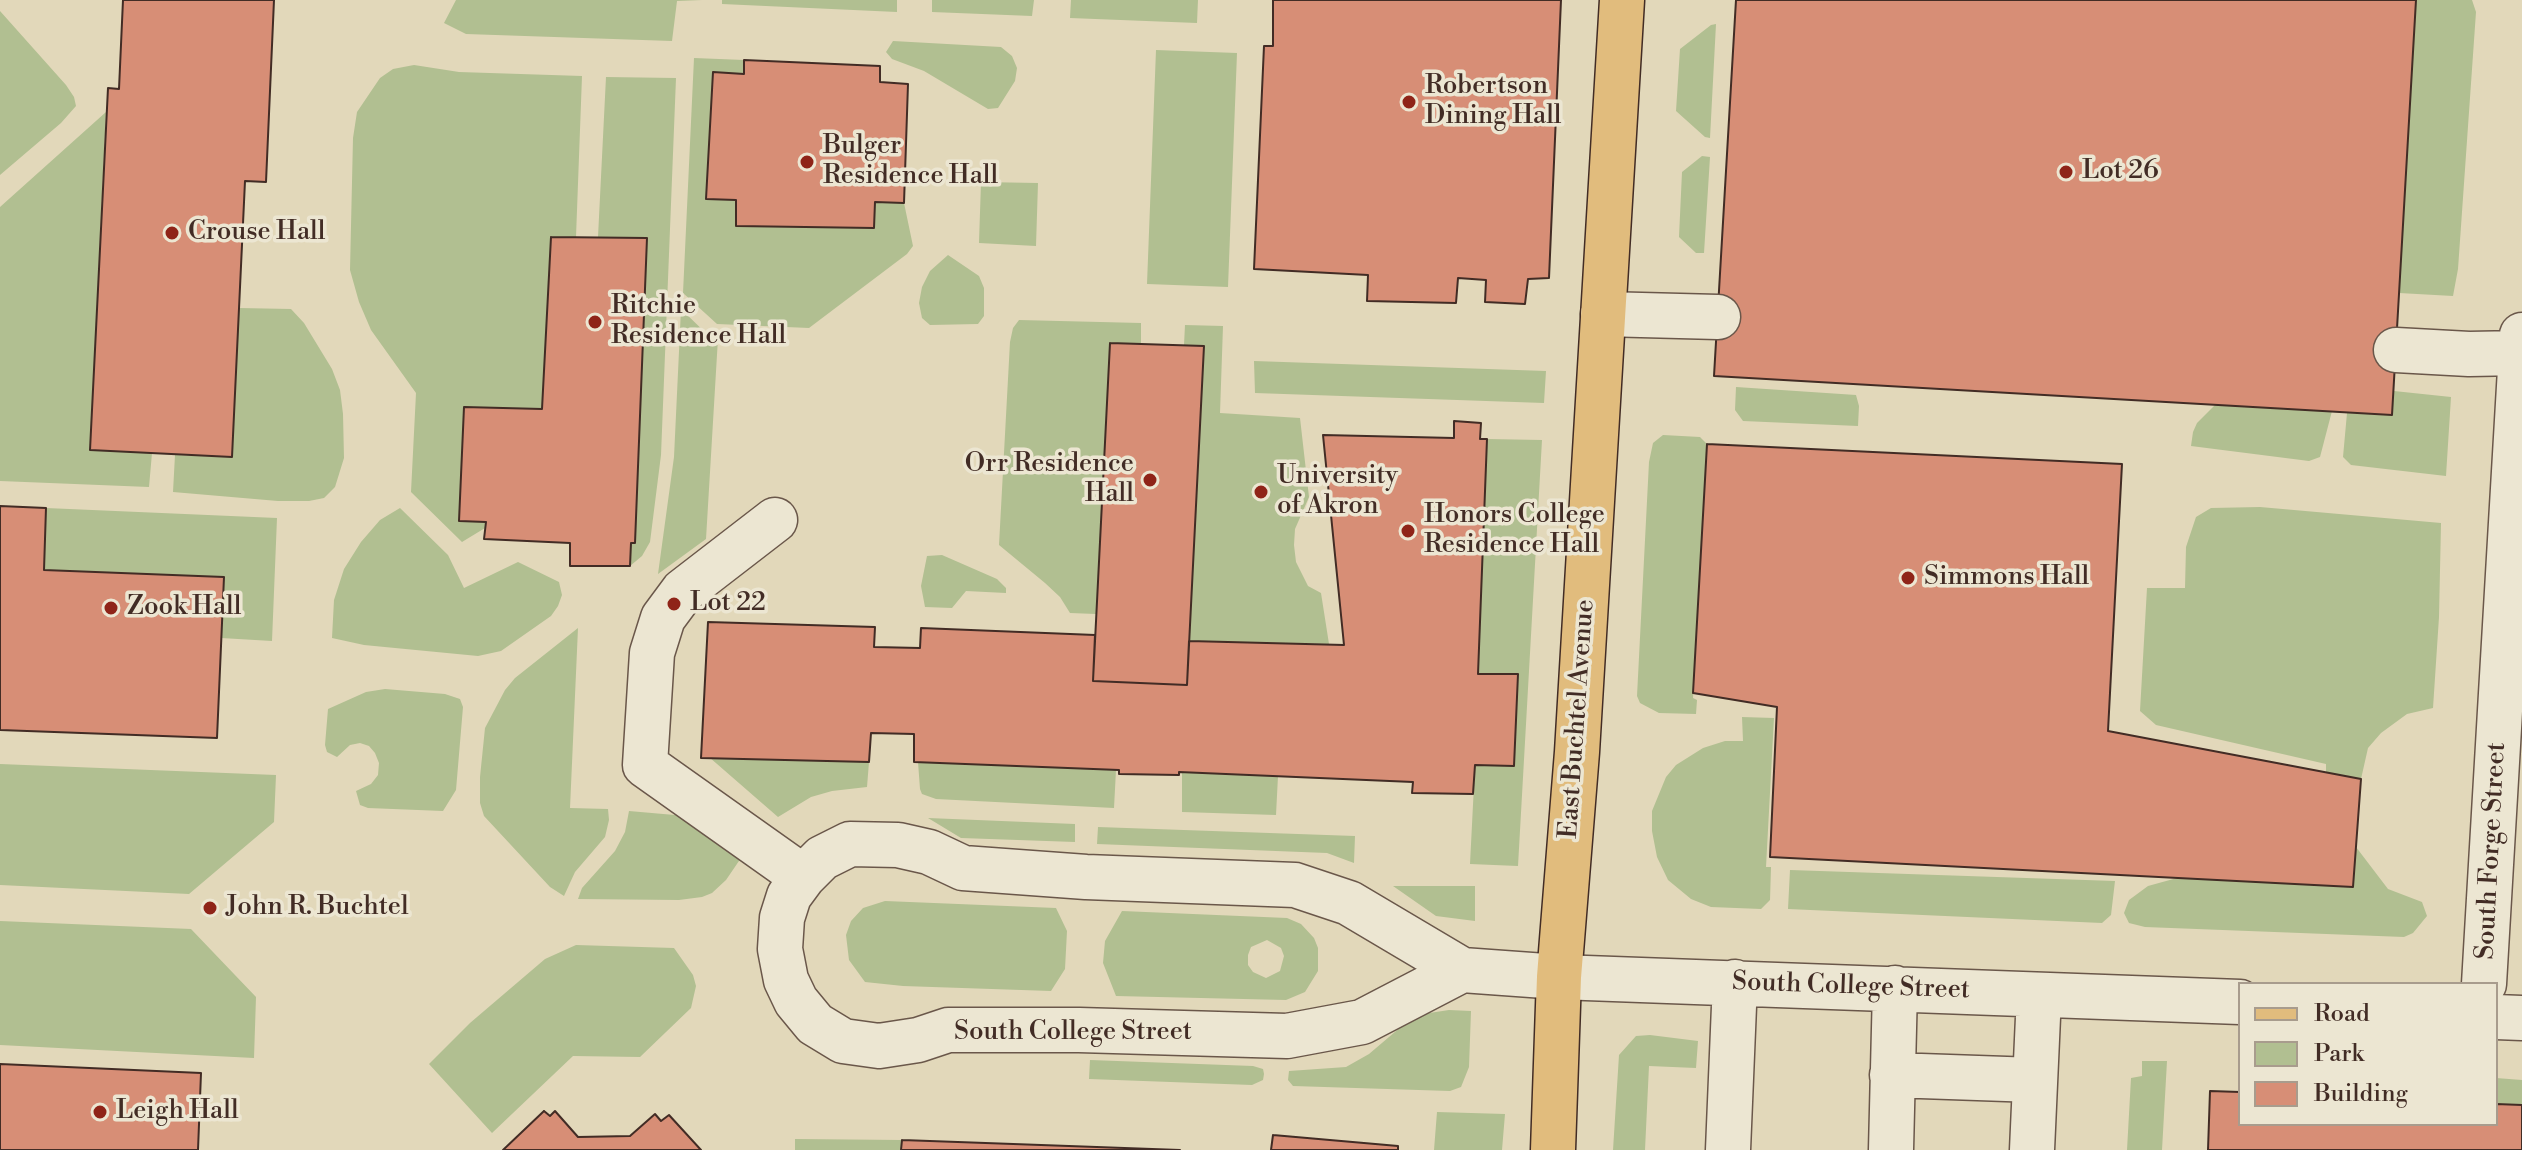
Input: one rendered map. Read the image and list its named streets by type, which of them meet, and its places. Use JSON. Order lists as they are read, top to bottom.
{
  "streets": {
    "main road": ["East Buchtel Avenue"],
    "street": ["South Forge Street", "South College Street"]
  },
  "crossings": [
    ["East Buchtel Avenue", "South College Street"]
  ],
  "places": [
    "Robertson Dining Hall",
    "Bulger Residence Hall",
    "Lot 26",
    "Crouse Hall",
    "Ritchie Residence Hall",
    "Orr Residence Hall",
    "University of Akron",
    "Honors College Residence Hall",
    "Simmons Hall",
    "Lot 22",
    "Zook Hall",
    "John R. Buchtel",
    "Leigh Hall"
  ],
  "legend": ["Road", "Park", "Building"]
}
